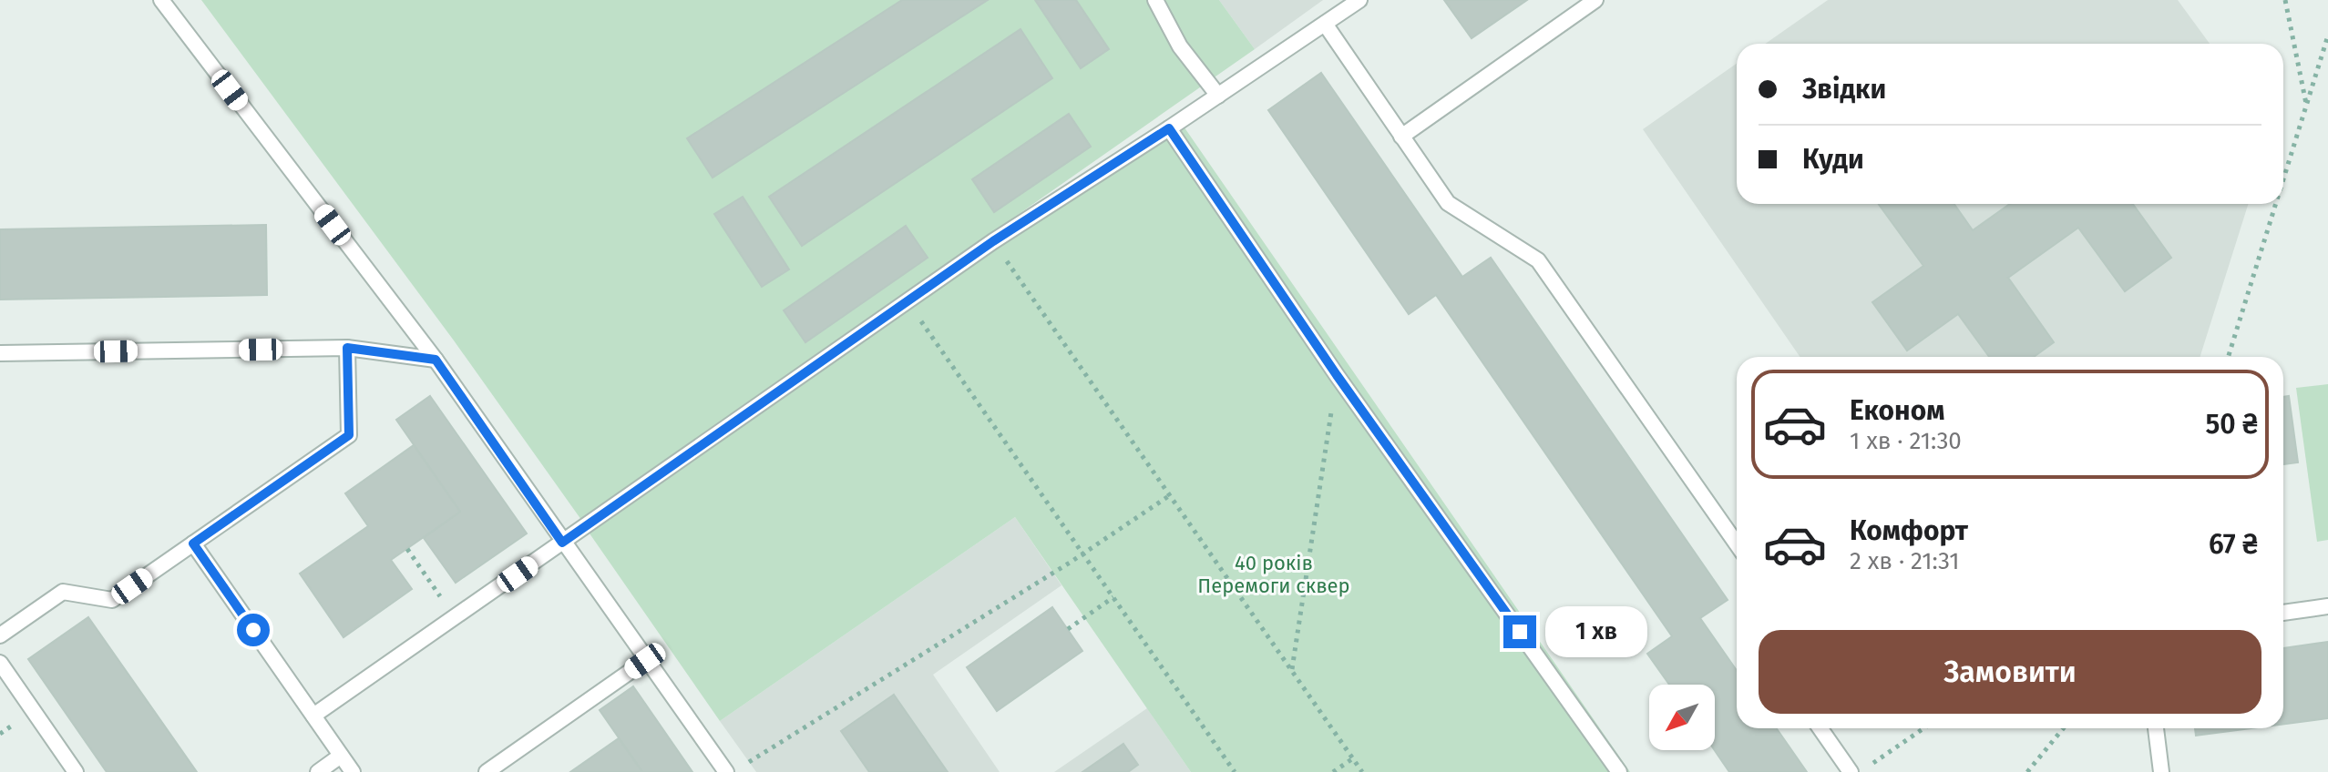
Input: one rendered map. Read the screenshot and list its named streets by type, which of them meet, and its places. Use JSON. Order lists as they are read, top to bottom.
{
  "parks": ["40 років Перемоги сквер"],
  "north": "bottom left",
  "page": {
    "banner": ["Звідки", "Куди"],
    "list": [
      {
        "name": "Економ",
        "note": "1 хв · 21:30",
        "value": "50 ₴"
      },
      {
        "name": "Комфорт",
        "note": "2 хв · 21:31",
        "value": "67 ₴"
      }
    ],
    "bubble": "1 хв",
    "buttons": "Замовити"
  }
}
